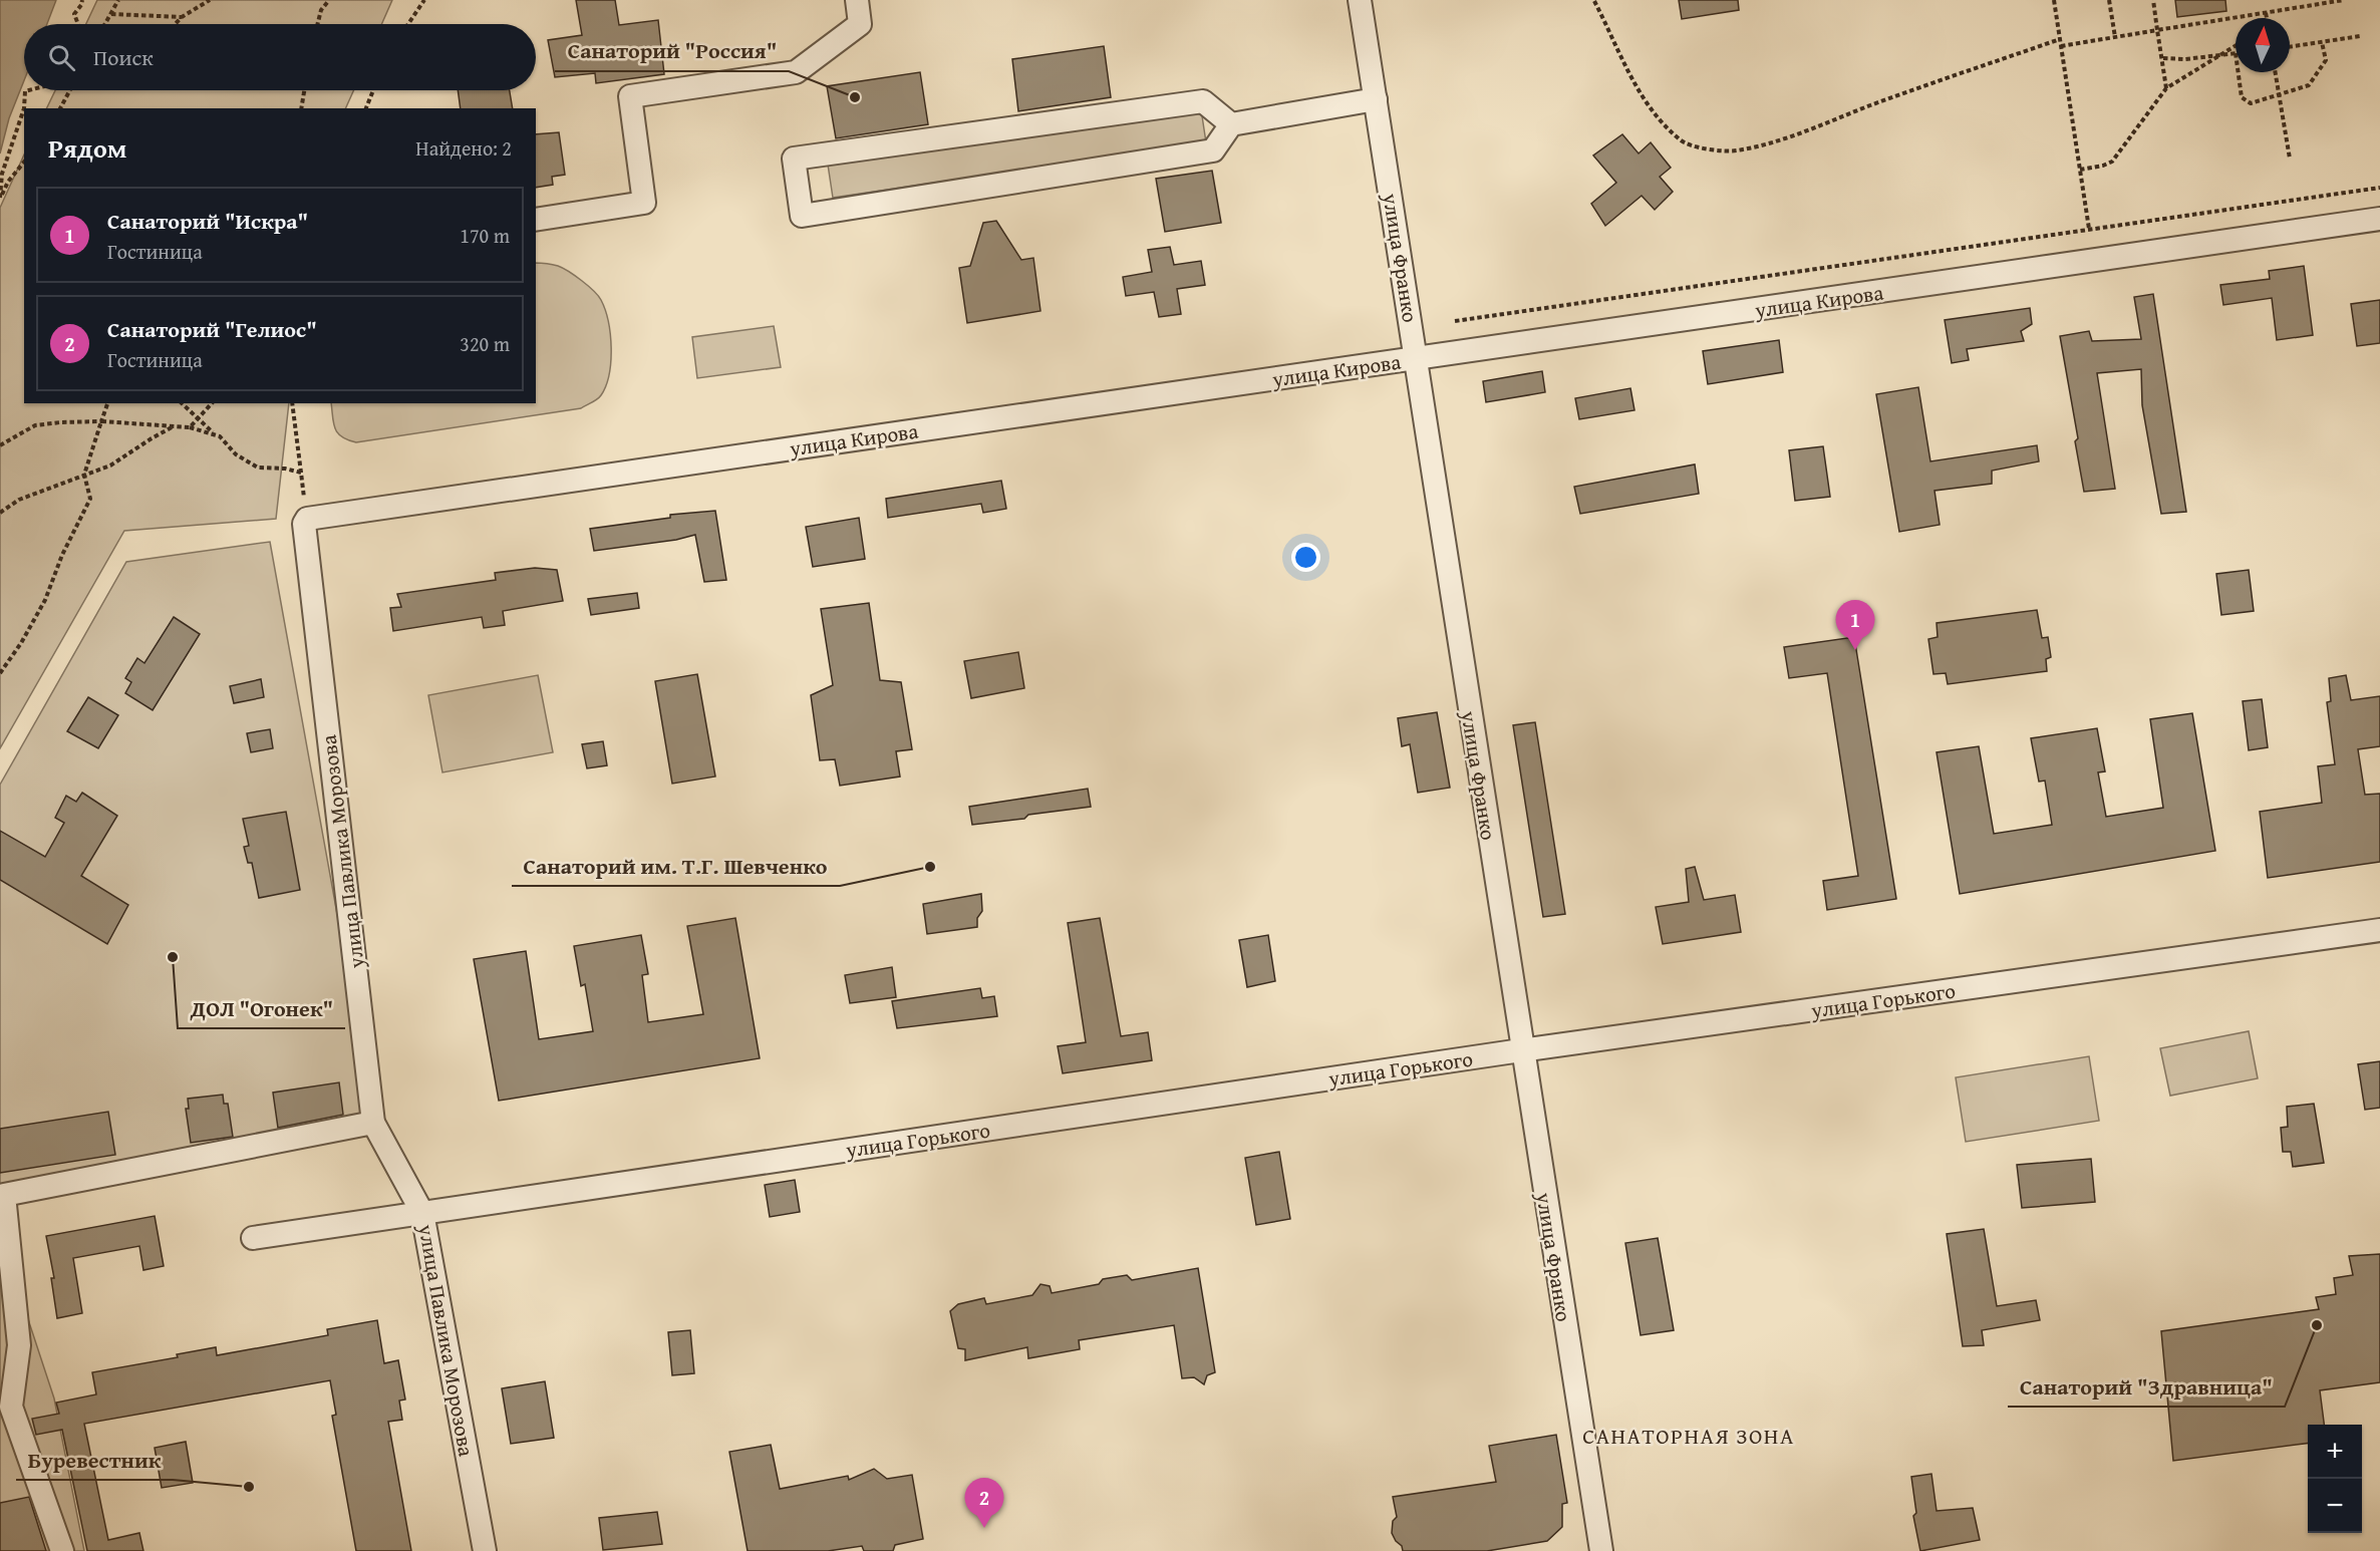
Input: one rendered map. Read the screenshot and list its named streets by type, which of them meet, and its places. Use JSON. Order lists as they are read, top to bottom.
{
  "streets": {
    "street": [
      "улица Франко",
      "улица Кирова",
      "улица Павлика Морозова",
      "улица Горького"
    ]
  },
  "crossings": [
    ["улица Франко", "улица Кирова"],
    ["улица Франко", "улица Горького"],
    ["улица Кирова", "улица Павлика Морозова"],
    ["улица Павлика Морозова", "улица Горького"]
  ],
  "districts": ["САНАТОРНАЯ ЗОНА"],
  "places": [
    "Санаторий \"Россия\"",
    "Санаторий им. Т.Г. Шевченко",
    "ДОЛ \"Огонек\"",
    "Санаторий \"Здравница\"",
    "Буревестник"
  ],
  "north": "top",
  "page": {
    "search": "Поиск",
    "heading": ["Рядом", "Найдено: 2"],
    "list": [
      {
        "mark": "1",
        "name": "Санаторий \"Искра\"",
        "note": "Гостиница",
        "value": "170 m"
      },
      {
        "mark": "2",
        "name": "Санаторий \"Гелиос\"",
        "note": "Гостиница",
        "value": "320 m"
      }
    ],
    "pins": ["1", "2"],
    "map_buttons": ["+", "−"]
  }
}
